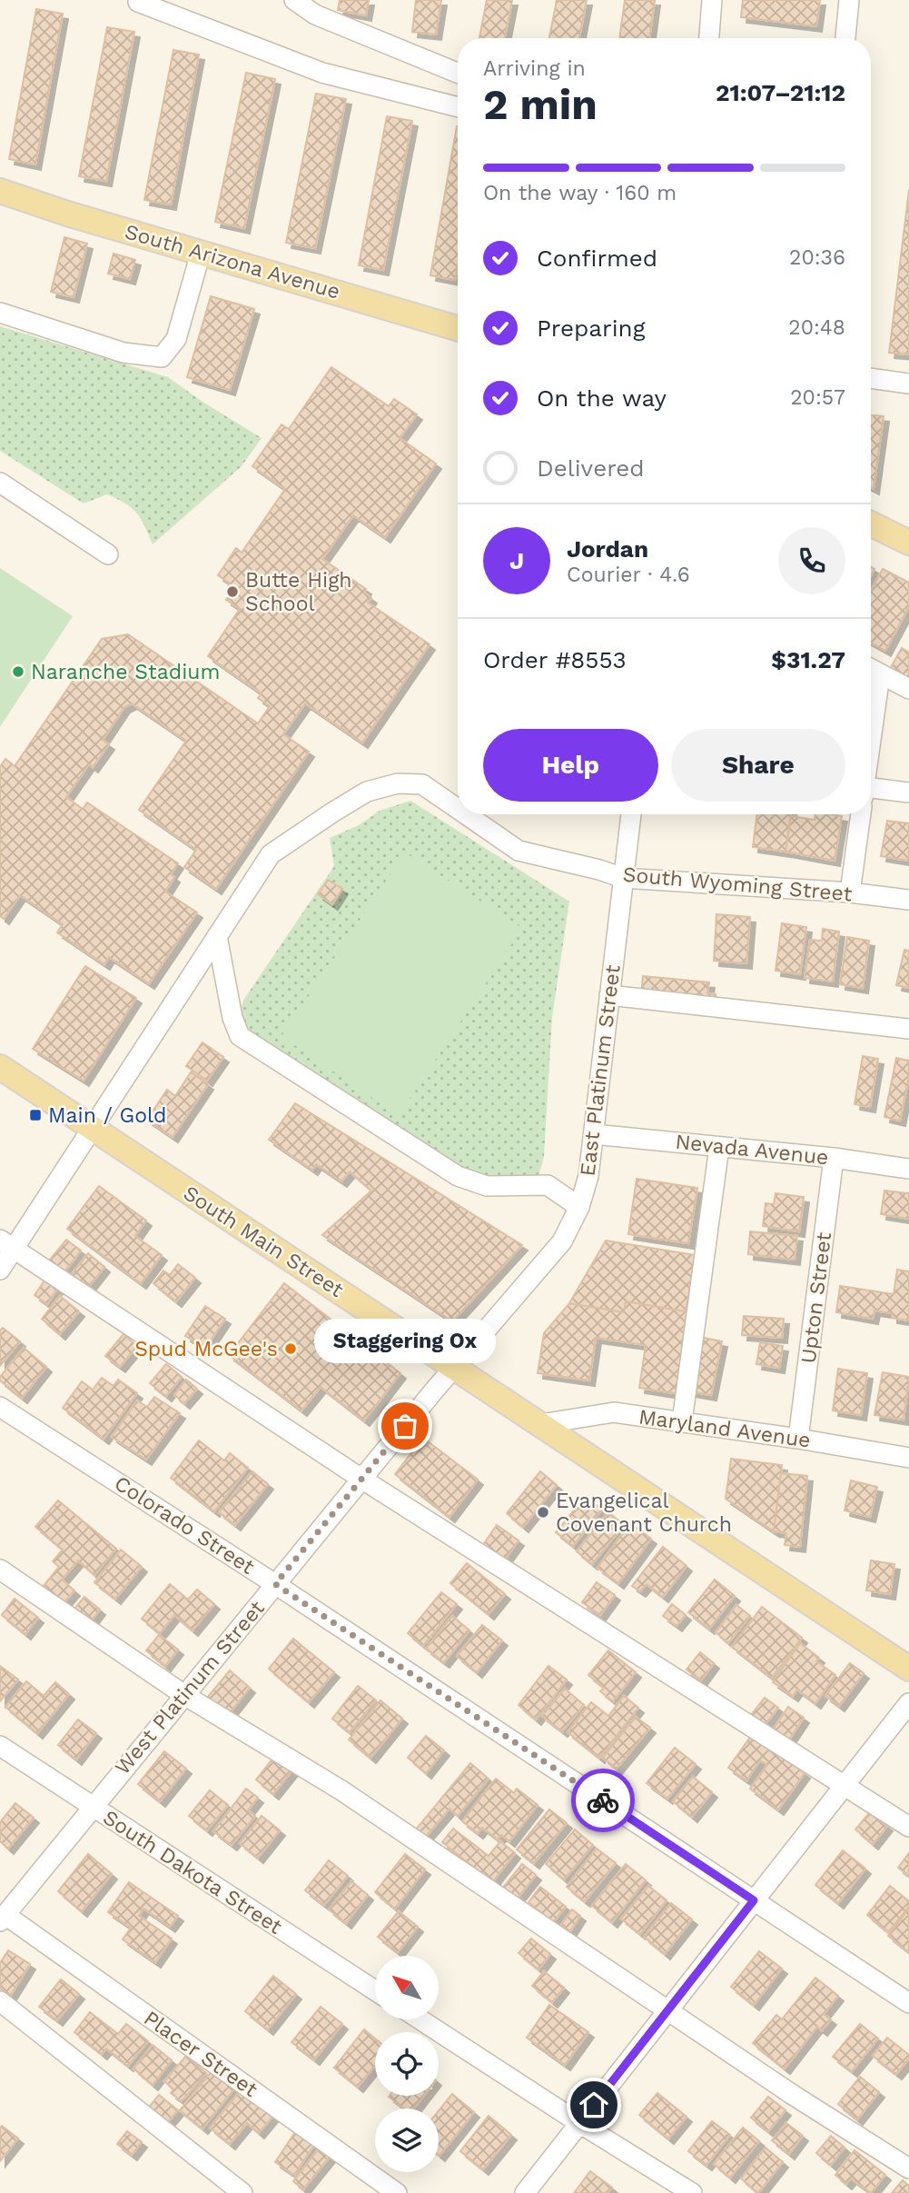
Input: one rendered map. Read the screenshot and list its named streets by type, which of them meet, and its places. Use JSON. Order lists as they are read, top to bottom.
{
  "streets": {
    "main road": ["South Arizona Avenue", "South Main Street"],
    "street": [
      "South Wyoming Street",
      "East Platinum Street",
      "Nevada Avenue",
      "Upton Street",
      "Maryland Avenue",
      "Colorado Street",
      "West Platinum Street",
      "South Dakota Street",
      "Placer Street"
    ]
  },
  "crossings": [
    ["South Wyoming Street", "East Platinum Street"],
    ["South Wyoming Street", "South Main Street"],
    ["East Platinum Street", "Nevada Avenue"],
    ["East Platinum Street", "South Main Street"],
    ["East Platinum Street", "West Platinum Street"],
    ["Nevada Avenue", "Upton Street"],
    ["South Main Street", "Maryland Avenue"],
    ["South Main Street", "West Platinum Street"],
    ["Upton Street", "Maryland Avenue"],
    ["Colorado Street", "West Platinum Street"],
    ["West Platinum Street", "South Dakota Street"],
    ["West Platinum Street", "Placer Street"]
  ],
  "places": {
    "other": [
      "Butte High School",
      "Naranche Stadium",
      "Spud McGee's",
      "Staggering Ox",
      "Evangelical Covenant Church"
    ],
    "transit": ["Main / Gold"]
  },
  "north": "top left",
  "page": {
    "heading": ["2 min", "Arriving in", "21:07–21:12"],
    "panel": [
      "Jordan",
      "Courier · 4.6",
      "Order #8553",
      "$31.27"
    ],
    "bar": "On the way · 160 m",
    "list": [
      ["Confirmed", "20:36"],
      ["Preparing", "20:48"],
      ["On the way", "20:57"],
      "Delivered"
    ],
    "round": "J",
    "buttons": ["Help", "Share"],
    "bubble": "Staggering Ox"
  }
}
